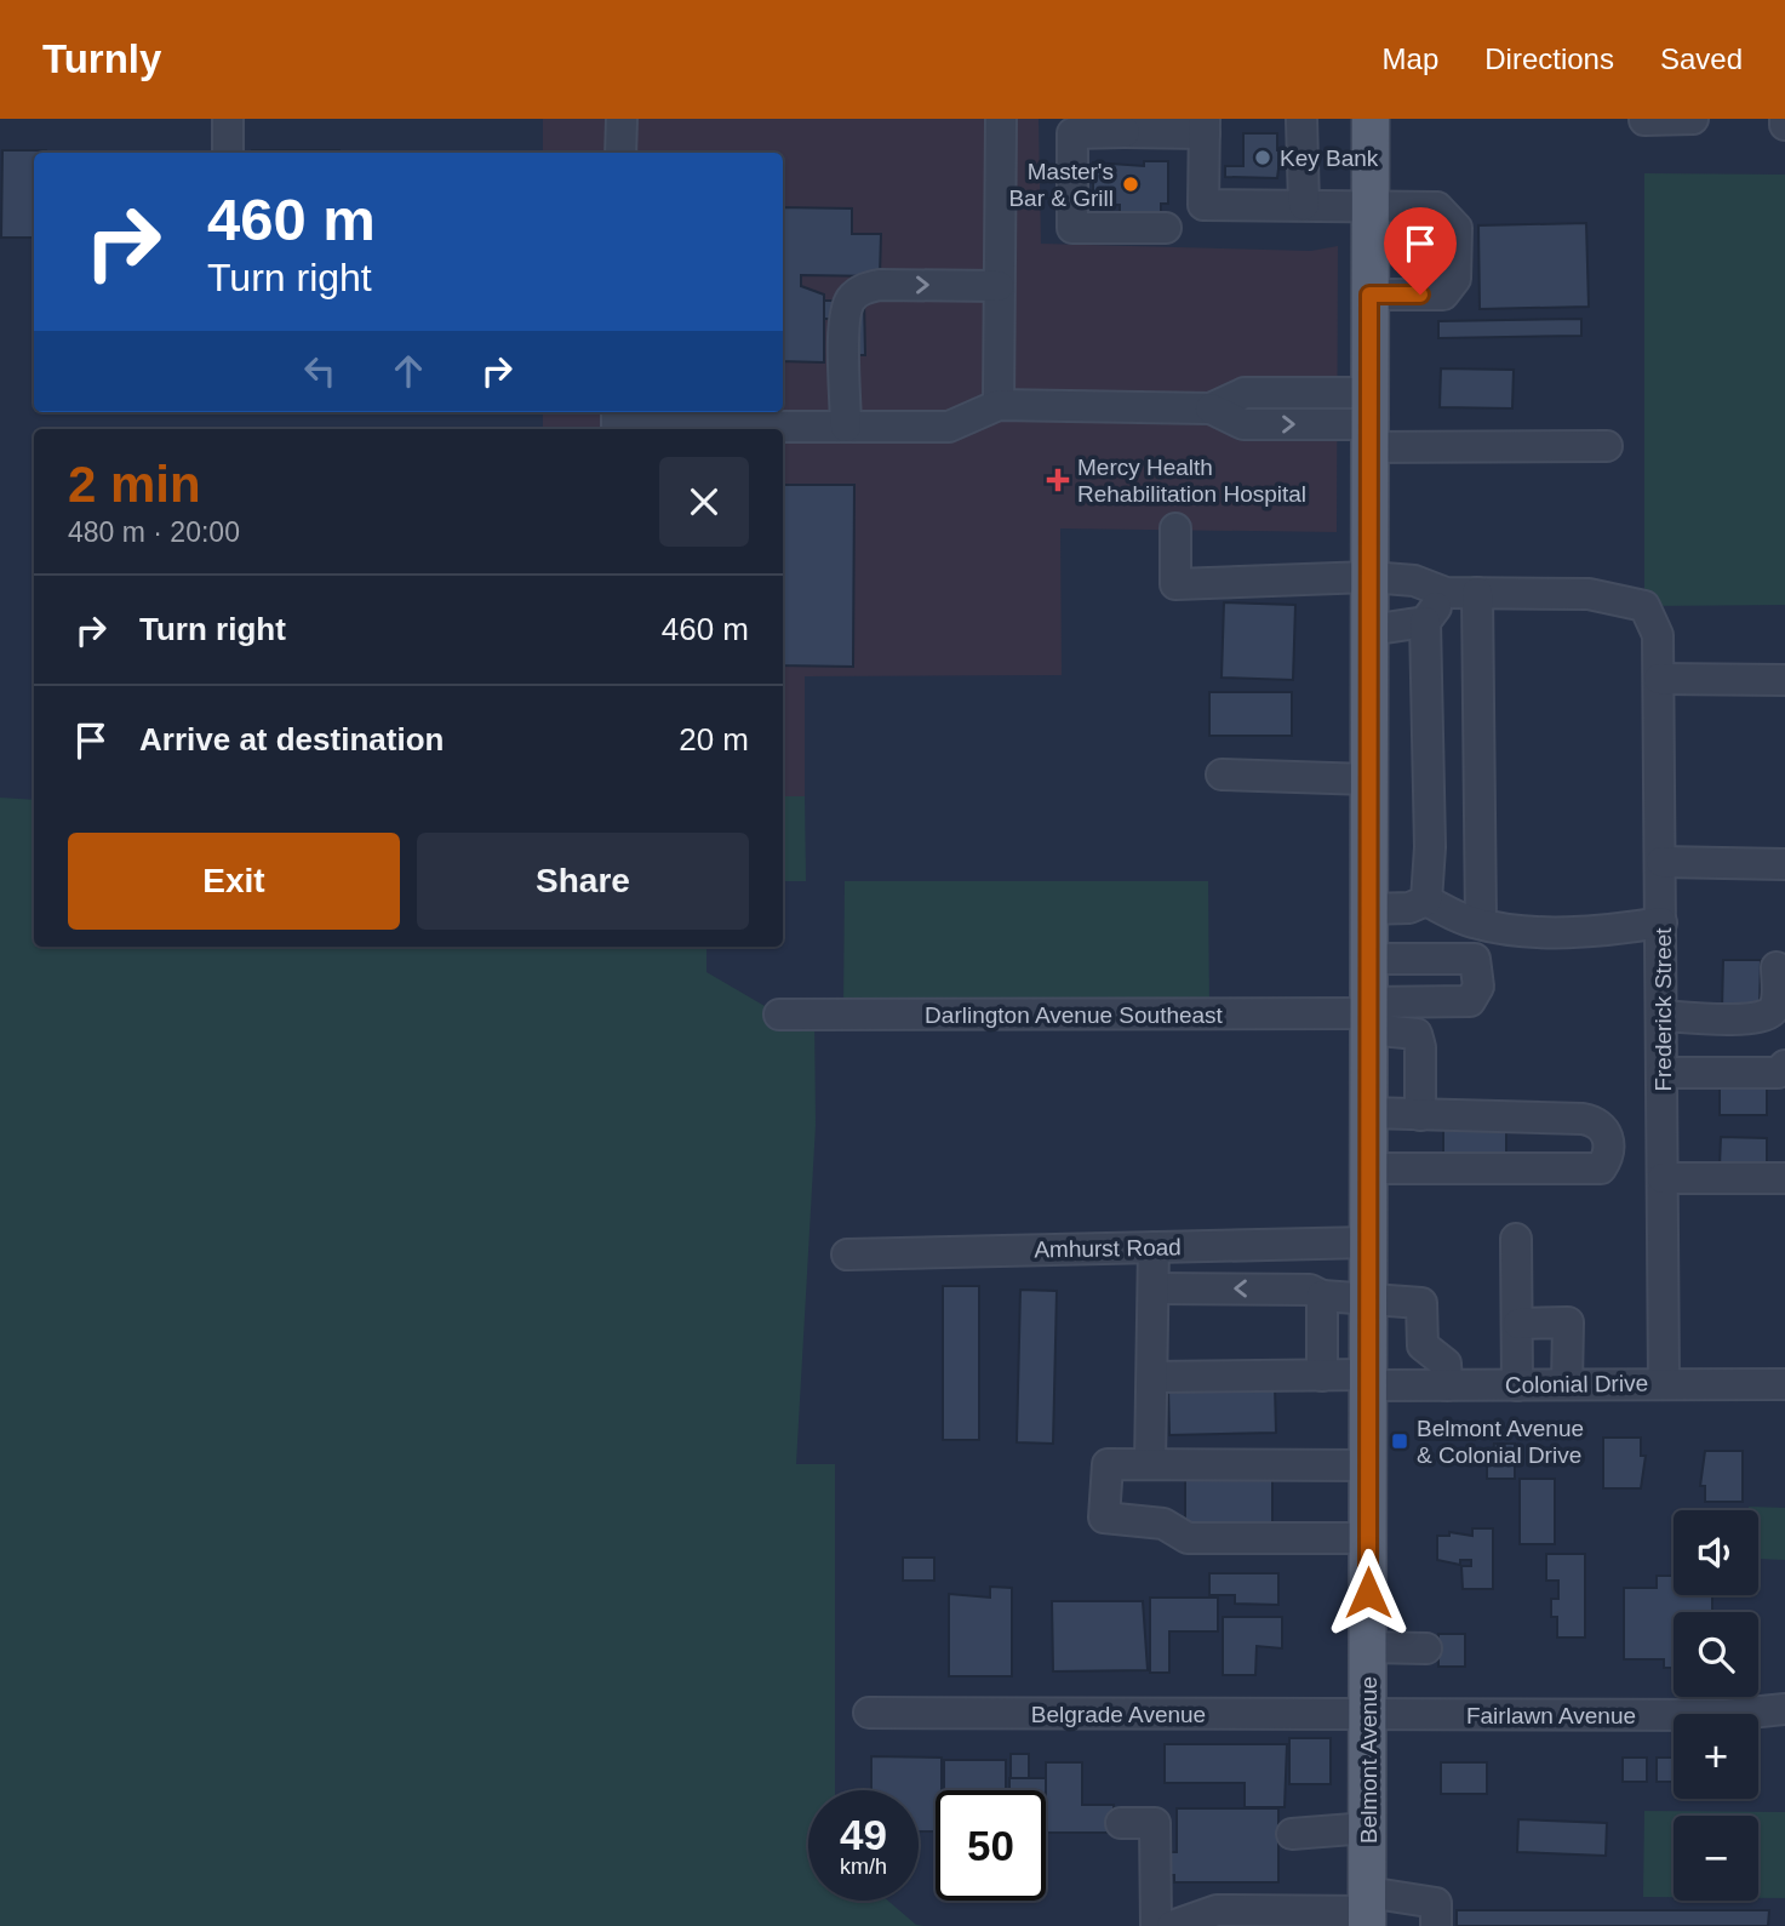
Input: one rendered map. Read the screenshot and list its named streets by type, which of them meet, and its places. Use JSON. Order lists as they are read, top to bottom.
{
  "streets": {
    "main road": ["Belmont Avenue"],
    "street": [
      "Frederick Street",
      "Darlington Avenue Southeast",
      "Amhurst Road",
      "Colonial Drive",
      "Belgrade Avenue",
      "Fairlawn Avenue"
    ]
  },
  "crossings": [
    ["Frederick Street", "Colonial Drive"],
    ["Darlington Avenue Southeast", "Belmont Avenue"],
    ["Amhurst Road", "Belmont Avenue"],
    ["Colonial Drive", "Belmont Avenue"],
    ["Belgrade Avenue", "Fairlawn Avenue"],
    ["Belgrade Avenue", "Belmont Avenue"],
    ["Fairlawn Avenue", "Belmont Avenue"]
  ],
  "places": {
    "other": ["Key Bank", "Master's Bar & Grill"],
    "health": ["Mercy Health Rehabilitation Hospital"],
    "transit": ["Belmont Avenue & Colonial Drive"]
  },
  "page": {
    "header": "Turnly",
    "nav": ["Map", "Directions", "Saved"],
    "turn": ["460 m", "Turn right"],
    "heading": ["2 min", "480 m · 20:00"],
    "list": [
      {
        "name": "Turn right",
        "value": "460 m"
      },
      {
        "name": "Arrive at destination",
        "value": "20 m"
      }
    ],
    "buttons": ["Exit", "Share"],
    "map_buttons": ["+", "−"],
    "speed": "49 km/h",
    "limit": "50"
  }
}
